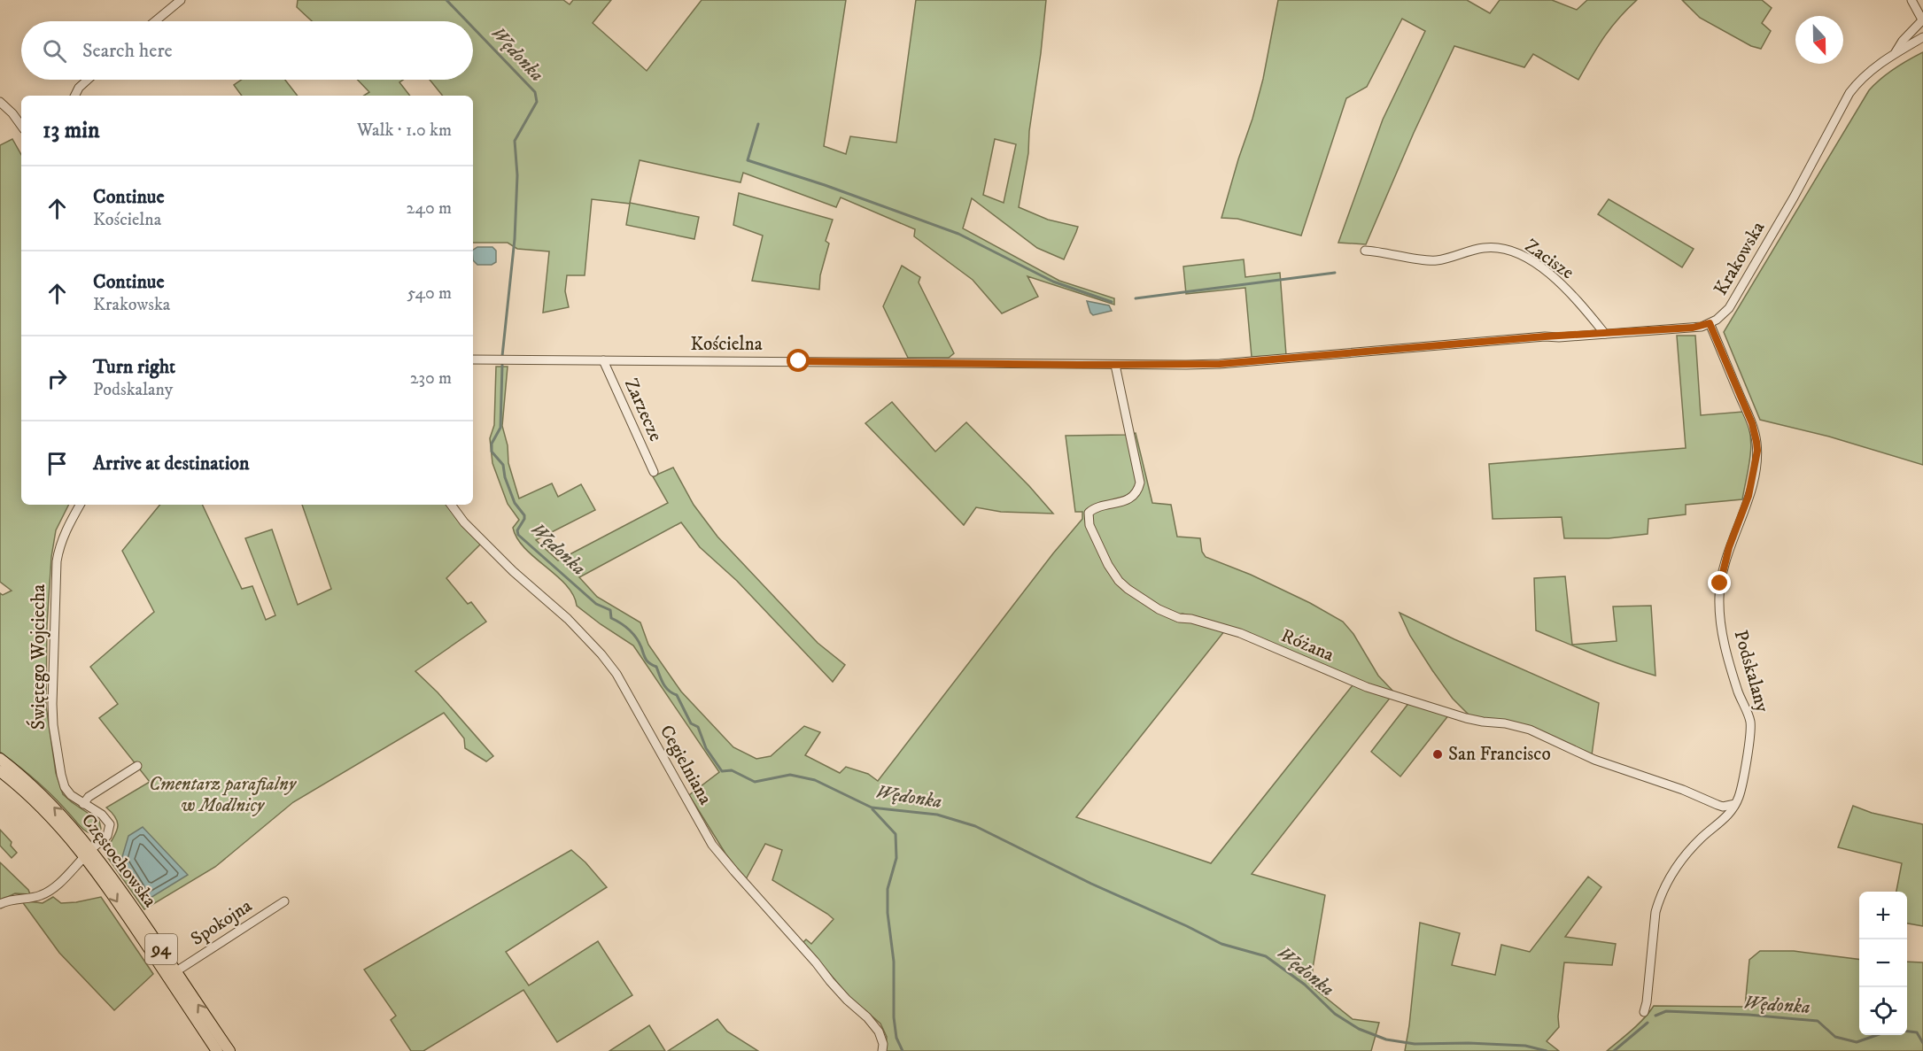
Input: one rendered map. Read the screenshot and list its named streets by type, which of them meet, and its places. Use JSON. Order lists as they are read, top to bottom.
{
  "streets": {
    "main road": ["Częstochowska", "94"],
    "street": [
      "Krakowska",
      "Zacisze",
      "Kościelna",
      "Zarzecze",
      "Różana",
      "Świętego Wojciecha",
      "Podskalany",
      "Cegielniana",
      "Spokojna"
    ]
  },
  "crossings": [
    ["Krakowska", "Zacisze"],
    ["Krakowska", "Kościelna"],
    ["Krakowska", "Różana"],
    ["Krakowska", "Podskalany"],
    ["Kościelna", "Zarzecze"],
    ["Różana", "Podskalany"],
    ["Świętego Wojciecha", "Częstochowska"],
    ["Częstochowska", "Spokojna"]
  ],
  "water": ["Wędonka"],
  "parks": ["Cmentarz parafialny w Modlnicy"],
  "places": ["San Francisco"],
  "north": "bottom",
  "page": {
    "search": "Search here",
    "heading": ["13 min", "Walk · 1.0 km"],
    "list": [
      ["Continue", "Kościelna", "240 m"],
      ["Continue", "Krakowska", "540 m"],
      ["Turn right", "Podskalany", "230 m"],
      "Arrive at destination"
    ],
    "map_buttons": ["+", "−"]
  }
}
